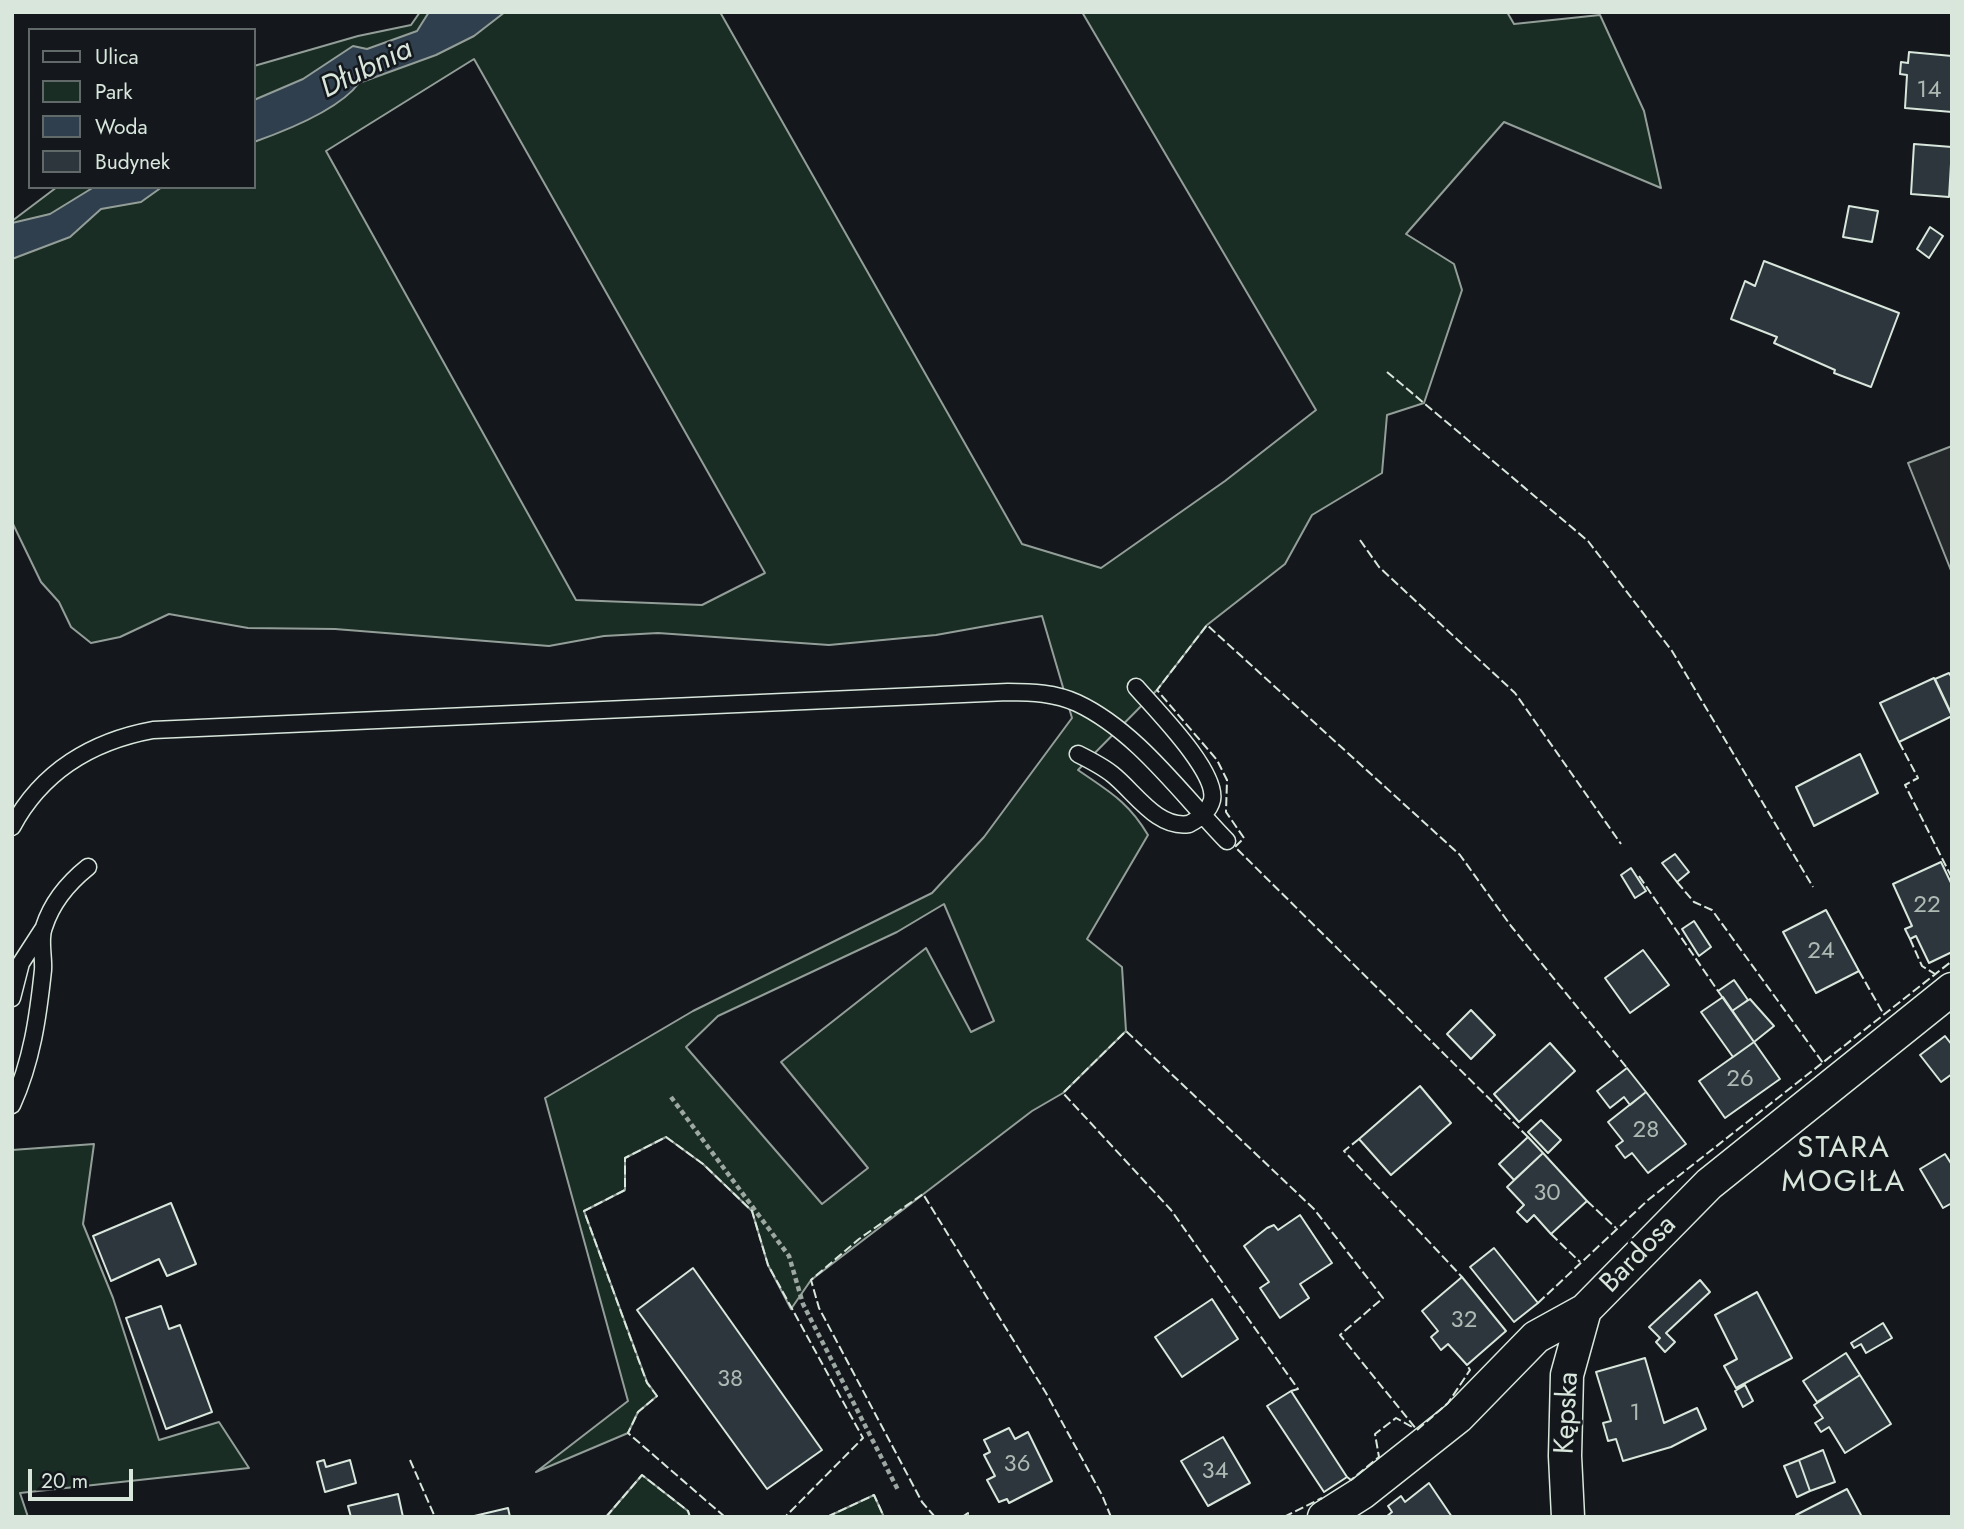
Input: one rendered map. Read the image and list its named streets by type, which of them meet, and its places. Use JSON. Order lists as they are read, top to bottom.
{
  "streets": {
    "street": ["Bardosa", "Kępska"]
  },
  "crossings": [
    ["Bardosa", "Kępska"]
  ],
  "districts": ["STARA MOGIŁA"],
  "water": ["Dłubnia"],
  "house_numbers": [
    "14",
    "22",
    "24",
    "26",
    "28",
    "30",
    "32",
    "38",
    "1",
    "36",
    "34"
  ],
  "legend": [
    "Ulica",
    "Park",
    "Woda",
    "Budynek"
  ],
  "scale_bar": "20 m"
}
